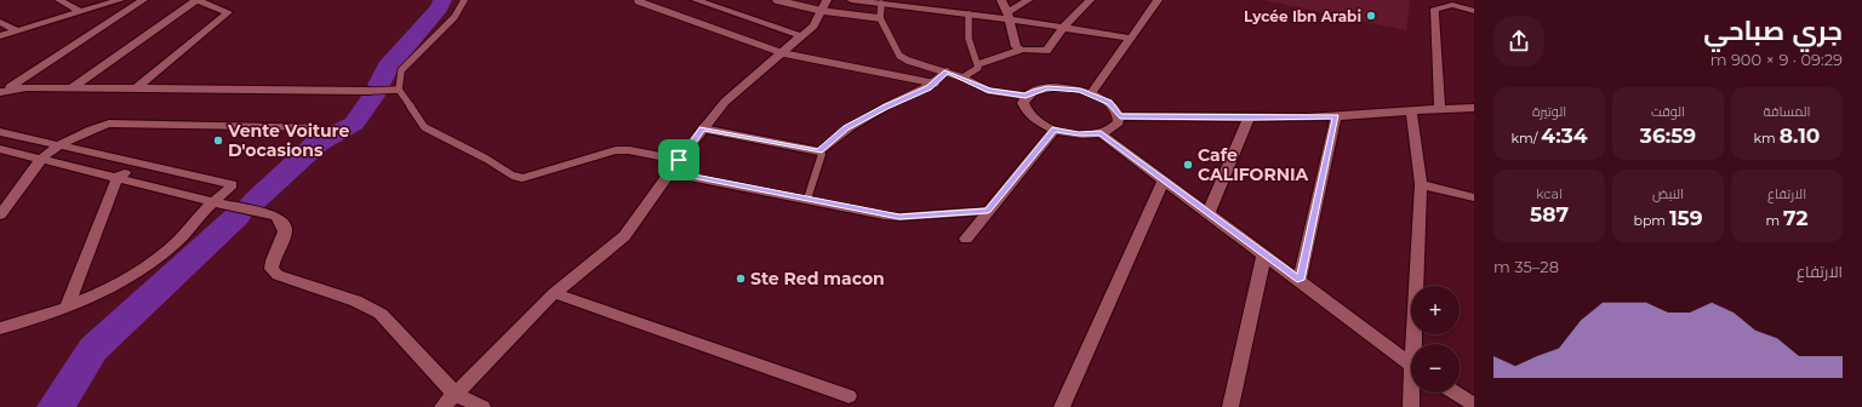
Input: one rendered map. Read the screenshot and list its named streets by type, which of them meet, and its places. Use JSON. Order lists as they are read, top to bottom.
{
  "places": [
    "Lycée Ibn Arabi",
    "Vente Voiture D'ocasions",
    "Cafe CALIFORNIA",
    "Ste Red macon"
  ],
  "page": {
    "heading": ["جري صباحي", "09:29 · 9 × 900 m"],
    "stats": [
      ["المسافة", "8.10 km"],
      ["الوقت", "36:59"],
      ["الوتيرة", "4:34 /km"],
      ["الارتفاع", "72 m"],
      ["النبض", "159 bpm"],
      ["kcal", "587"]
    ],
    "chart": ["الارتفاع", "28–35 m"],
    "map_buttons": ["+", "−"]
  }
}
